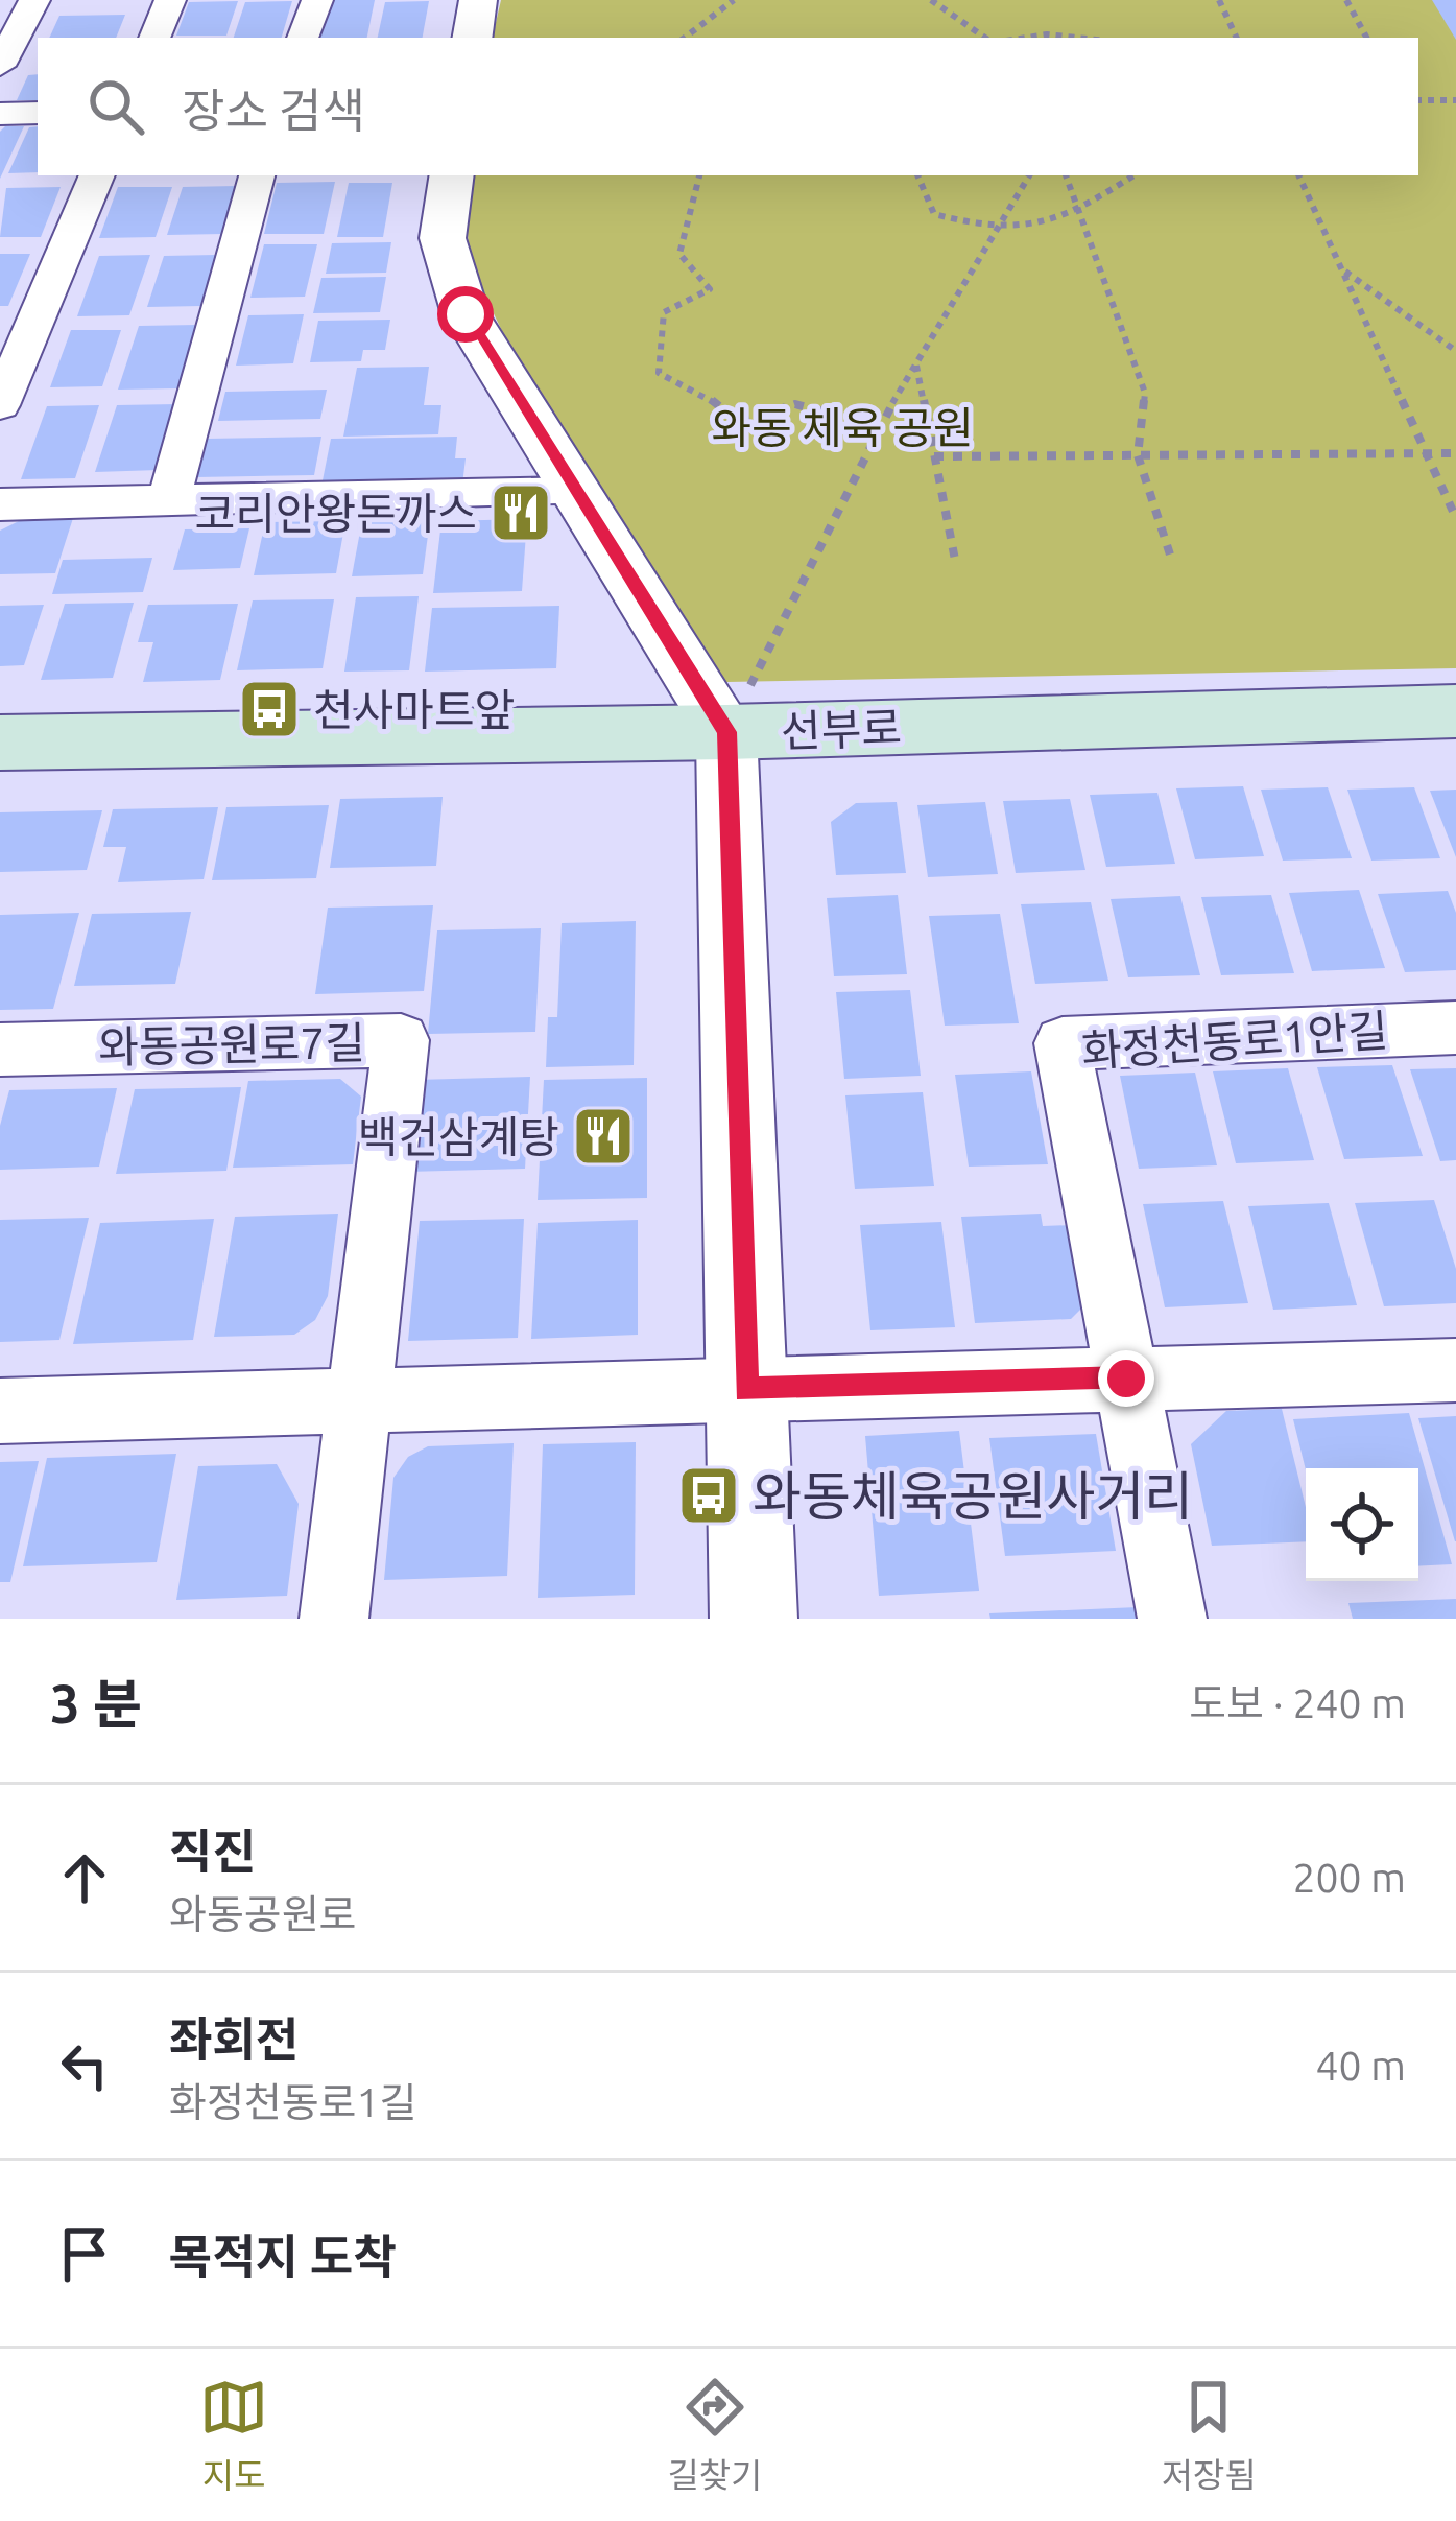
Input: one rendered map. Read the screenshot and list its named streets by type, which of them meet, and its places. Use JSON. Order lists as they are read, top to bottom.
{
  "streets": {
    "main road": ["선부로"],
    "street": ["화정천동로1안길", "와동공원로7길"]
  },
  "parks": ["와동 체육 공원"],
  "places": {
    "restaurant": ["코리안왕돈까스", "백건삼계탕"],
    "bus stop": ["천사마트앞", "와동체육공원사거리"]
  },
  "page": {
    "search": "장소 검색",
    "heading": ["3 분", "도보 · 240 m"],
    "list": [
      ["직진", "와동공원로", "200 m"],
      ["좌회전", "화정천동로1길", "40 m"],
      "목적지 도착"
    ],
    "nav": ["지도", "길찾기", "저장됨"]
  }
}
